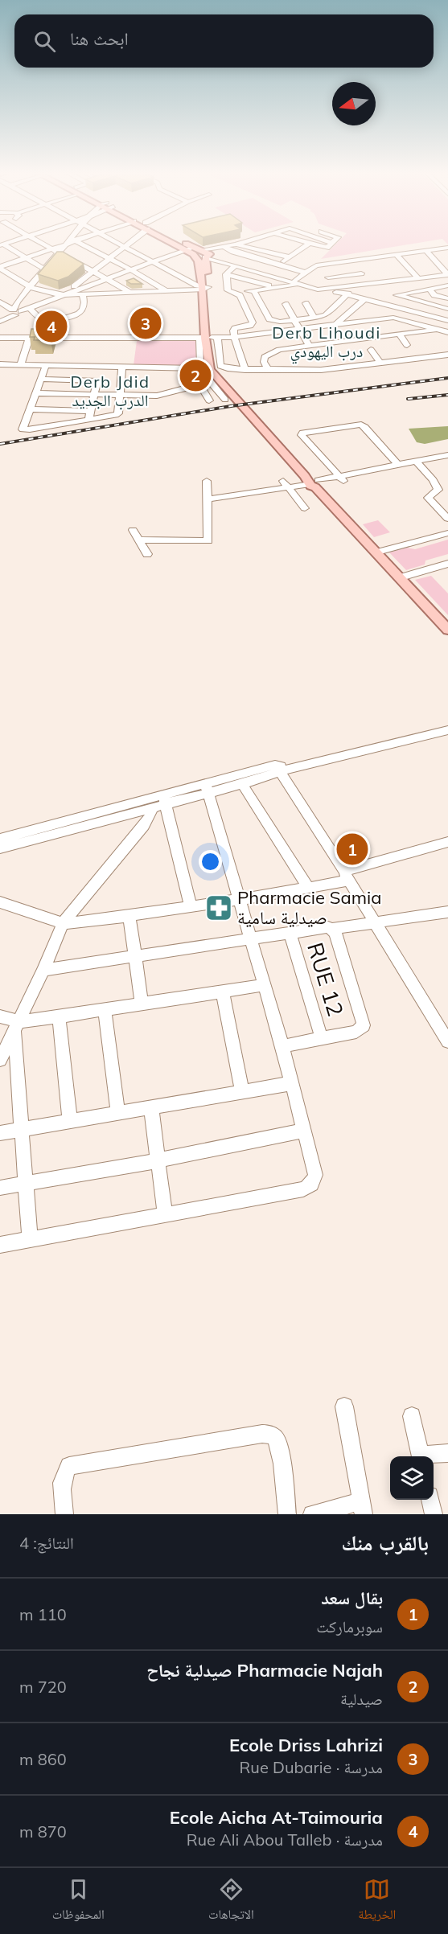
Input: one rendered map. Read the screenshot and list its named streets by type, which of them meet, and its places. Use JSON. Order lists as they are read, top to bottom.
{
  "streets": {
    "street": ["RUE 12"]
  },
  "districts": ["Derb Lihoudi درب اليهودي", "Derb Jdid الدرب الجديد"],
  "places": {
    "pharmacy": ["Pharmacie Samia صيدلية سامية"]
  },
  "north": "left",
  "page": {
    "search": "ابحث هنا",
    "pins": [
      "3",
      "4",
      "2",
      "1"
    ],
    "heading": ["بالقرب منك", "النتائج: 4"],
    "list": [
      {
        "mark": "1",
        "name": "بقال سعد",
        "note": "سوبرماركت",
        "value": "110 m"
      },
      {
        "mark": "2",
        "name": "Pharmacie Najah صيدلية نجاح",
        "note": "صيدلية",
        "value": "720 m"
      },
      {
        "mark": "3",
        "name": "Ecole Driss Lahrizi",
        "note": "مدرسة · Rue Dubarie",
        "value": "860 m"
      },
      {
        "mark": "4",
        "name": "Ecole Aicha At-Taimouria",
        "note": "مدرسة · Rue Ali Abou Talleb",
        "value": "870 m"
      }
    ],
    "nav": ["الخريطة", "الاتجاهات", "المحفوظات"]
  }
}
